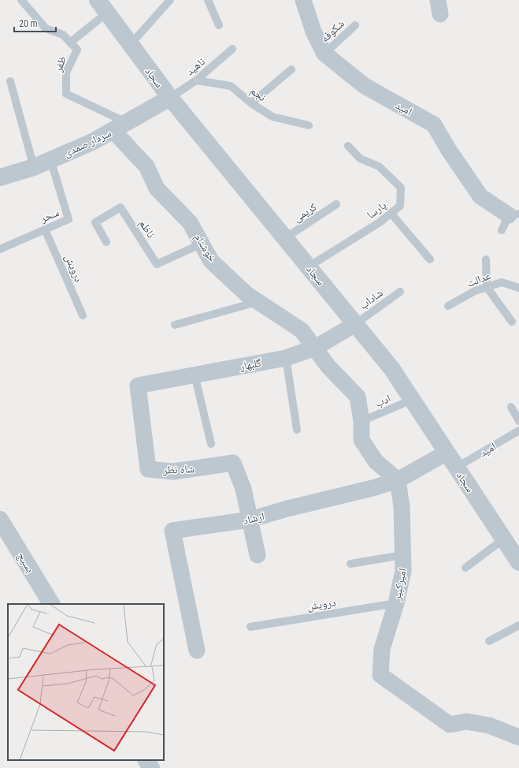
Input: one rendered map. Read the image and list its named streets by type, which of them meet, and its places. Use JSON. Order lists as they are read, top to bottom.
{
  "streets": {
    "street": [
      "سجاد",
      "امید",
      "سردار صمدی",
      "خوشنام",
      "گلبهار",
      "شاه نظر",
      "ارشاد",
      "بسیج",
      "امیرکبیر"
    ],
    "lane": [
      "شکوفه",
      "ظفر",
      "ناهید",
      "نجم",
      "پارسا",
      "کریمی",
      "سحر",
      "ناظم",
      "درویش",
      "عدالت",
      "شاداب",
      "ادب"
    ]
  },
  "crossings": [
    ["شکوفه", "امید"],
    ["ظفر", "سردار صمدی"],
    ["ظفر", "خوشنام"],
    ["ناهید", "سجاد"],
    ["ناهید", "نجم"],
    ["ناهید", "سردار صمدی"],
    ["سجاد", "امید"],
    ["سجاد", "سردار صمدی"],
    ["سجاد", "پارسا"],
    ["سجاد", "کریمی"],
    ["سجاد", "شاداب"],
    ["سجاد", "گلبهار"],
    ["سجاد", "ادب"],
    ["سجاد", "ارشاد"],
    ["سردار صمدی", "سحر"],
    ["سردار صمدی", "خوشنام"],
    ["سحر", "درویش"],
    ["ناظم", "خوشنام"],
    ["خوشنام", "گلبهار"],
    ["درویش", "امیرکبیر"],
    ["شاداب", "گلبهار"],
    ["گلبهار", "شاه نظر"],
    ["شاه نظر", "ارشاد"],
    ["ارشاد", "امیرکبیر"]
  ],
  "scale_bar": "20 m"
}
